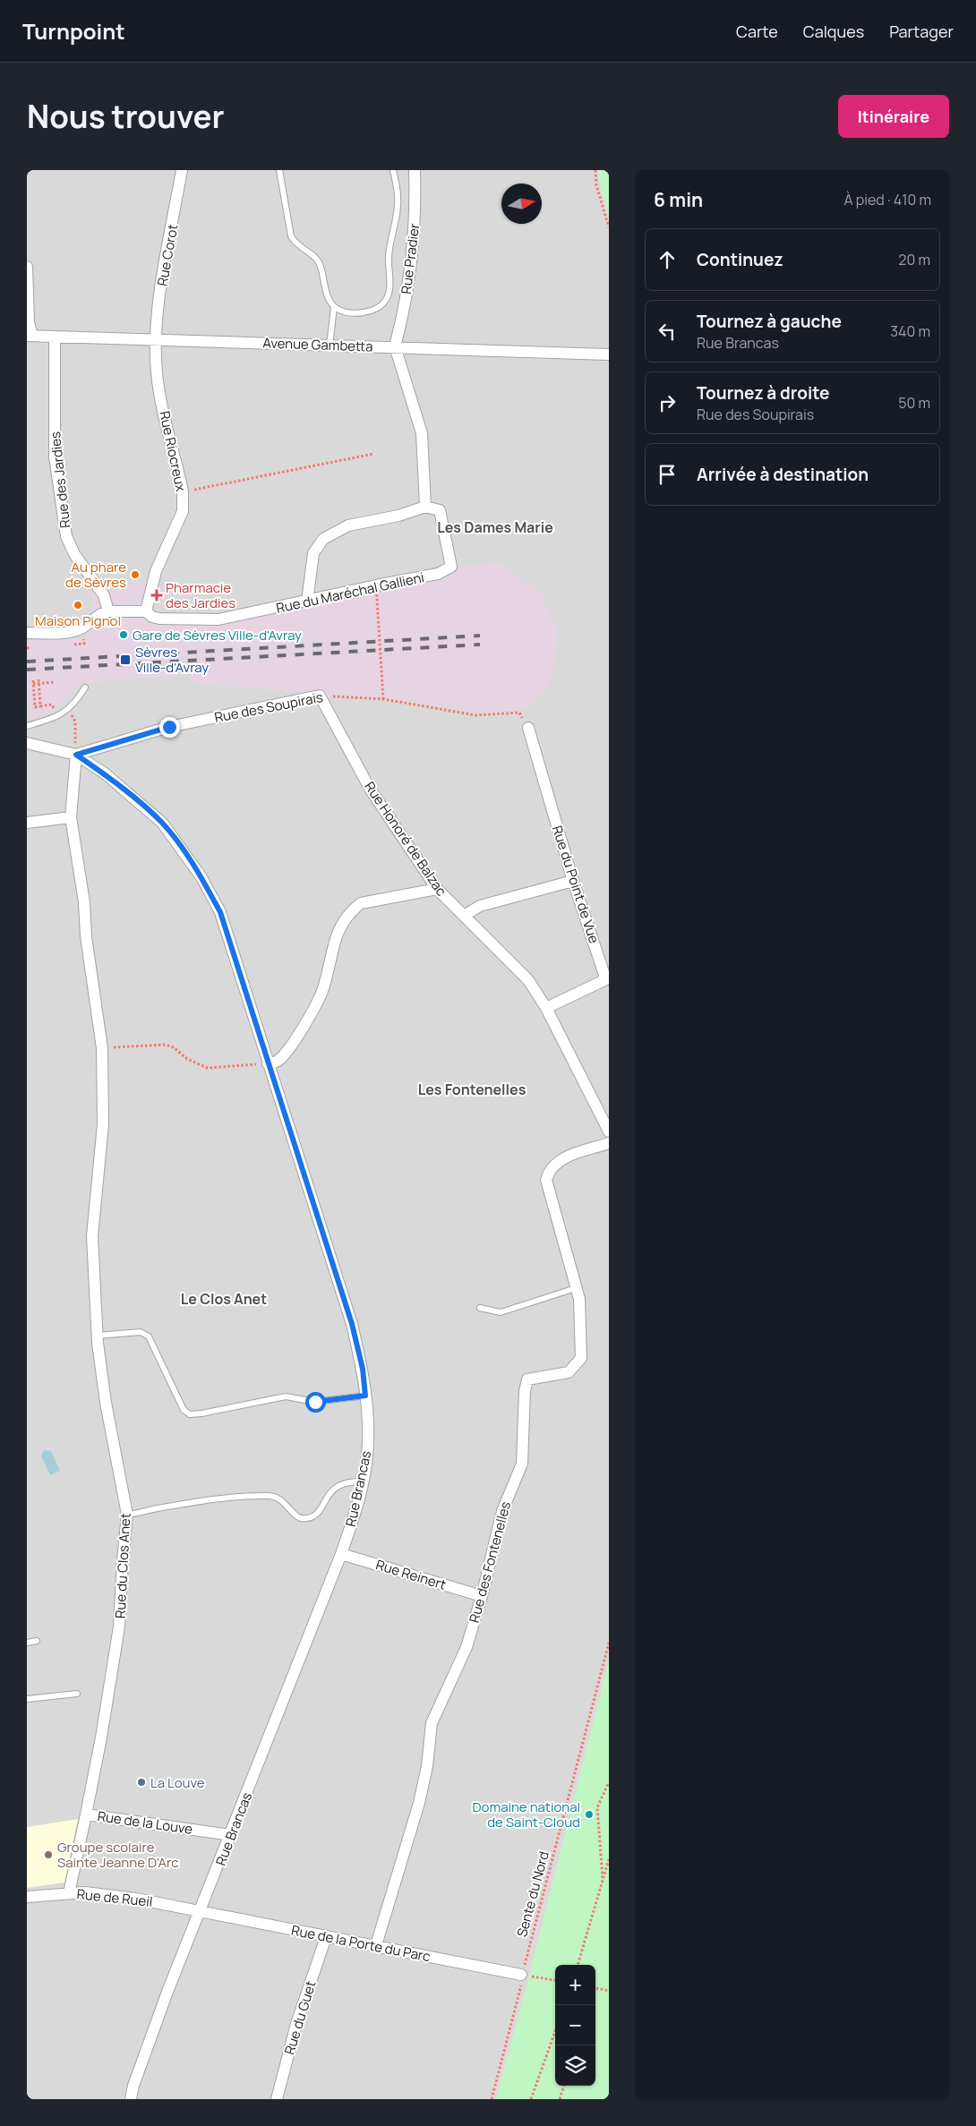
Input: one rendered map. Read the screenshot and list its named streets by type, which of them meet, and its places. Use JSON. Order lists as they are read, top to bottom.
{
  "streets": {
    "street": [
      "Rue Corot",
      "Rue Pradier",
      "Avenue Gambetta",
      "Rue Riocreux",
      "Rue des Jardies",
      "Rue du Maréchal Gallieni",
      "Rue des Soupirais",
      "Rue Honoré de Balzac",
      "Rue du Point de Vue",
      "Rue Brancas",
      "Rue des Fontenelles",
      "Rue du Clos Anet",
      "Rue Reinert",
      "Rue de la Louve",
      "Rue de Rueil",
      "Rue de la Porte du Parc",
      "Rue du Guet"
    ],
    "path": ["Sente du Nord"]
  },
  "crossings": [
    ["Rue Corot", "Avenue Gambetta"],
    ["Rue Corot", "Rue Riocreux"],
    ["Rue Pradier", "Avenue Gambetta"],
    ["Avenue Gambetta", "Rue Riocreux"],
    ["Avenue Gambetta", "Rue des Jardies"],
    ["Rue Riocreux", "Rue du Maréchal Gallieni"],
    ["Rue des Soupirais", "Rue Honoré de Balzac"],
    ["Rue des Soupirais", "Rue Brancas"],
    ["Rue des Soupirais", "Rue du Clos Anet"],
    ["Rue Honoré de Balzac", "Rue du Point de Vue"],
    ["Rue Brancas", "Rue du Clos Anet"],
    ["Rue Brancas", "Rue Reinert"],
    ["Rue Brancas", "Rue de la Louve"],
    ["Rue Brancas", "Rue de Rueil"],
    ["Rue Brancas", "Rue de la Porte du Parc"],
    ["Rue des Fontenelles", "Rue Reinert"],
    ["Rue des Fontenelles", "Rue de la Porte du Parc"],
    ["Rue du Clos Anet", "Rue de la Louve"],
    ["Rue de la Louve", "Rue de Rueil"],
    ["Sente du Nord", "Rue de la Porte du Parc"],
    ["Rue de Rueil", "Rue de la Porte du Parc"],
    ["Rue de la Porte du Parc", "Rue du Guet"]
  ],
  "districts": ["Les Dames Marie", "Les Fontenelles", "Le Clos Anet"],
  "places": {
    "other": [
      "Au phare de Sèvres",
      "Maison Pignol",
      "Gare de Sèvres Ville-d'Avray",
      "La Louve",
      "Domaine national de Saint-Cloud",
      "Groupe scolaire Sainte Jeanne D'Arc"
    ],
    "health": ["Pharmacie des Jardies"],
    "transit": ["Sèvres Ville-d'Avray"]
  },
  "north": "right",
  "page": {
    "header": "Turnpoint",
    "nav": ["Carte", "Calques", "Partager"],
    "title": "Nous trouver",
    "buttons": "Itinéraire",
    "heading": ["6 min", "À pied · 410 m"],
    "list": [
      ["Continuez", "20 m"],
      ["Tournez à gauche", "Rue Brancas", "340 m"],
      ["Tournez à droite", "Rue des Soupirais", "50 m"],
      "Arrivée à destination"
    ],
    "map_buttons": ["+", "−"]
  }
}
